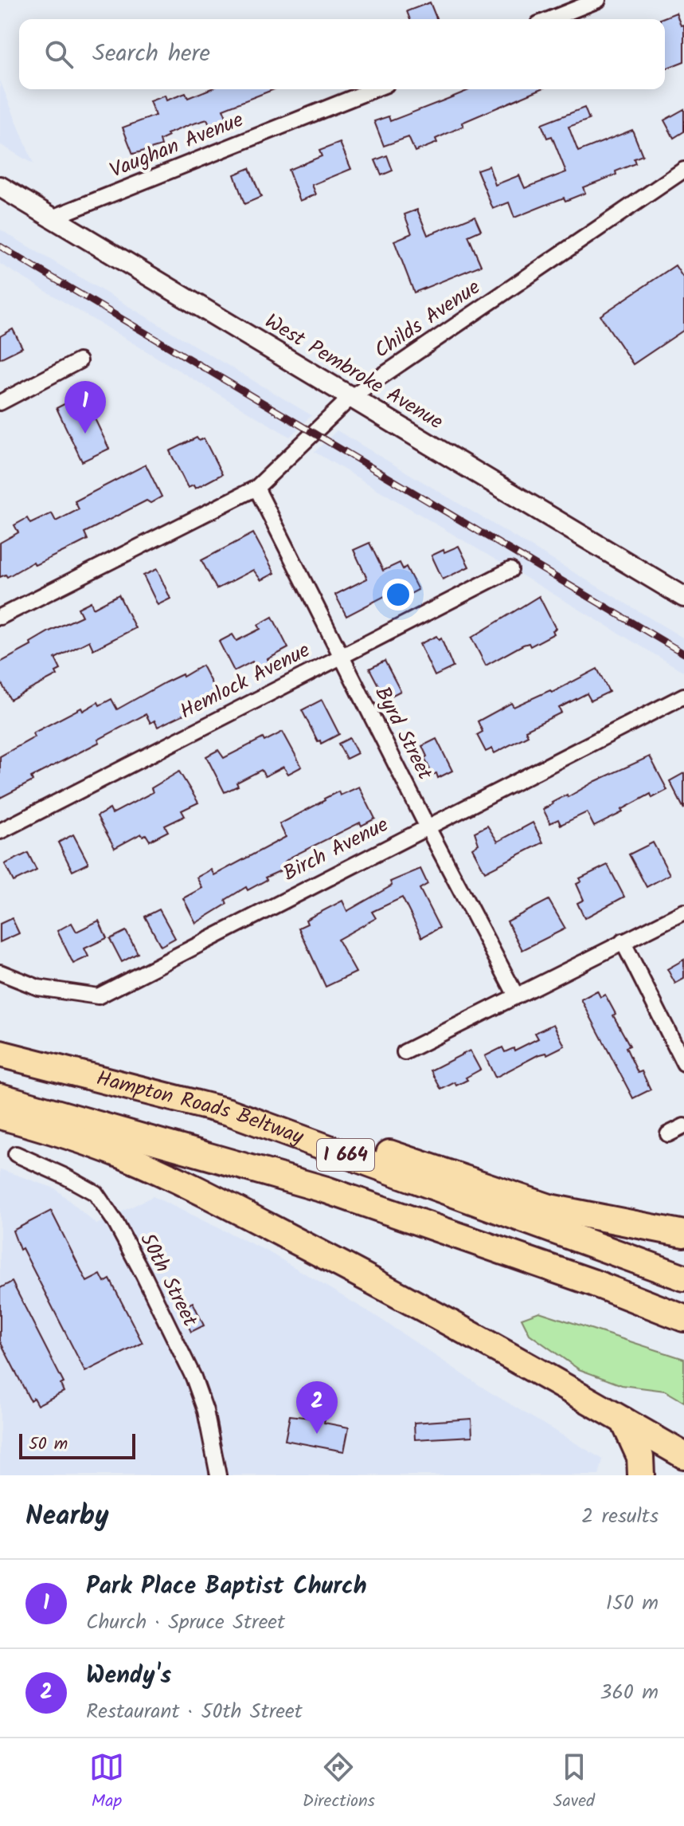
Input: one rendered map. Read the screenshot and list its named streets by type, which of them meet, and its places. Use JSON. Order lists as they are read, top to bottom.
{
  "streets": {
    "highway": ["Hampton Roads Beltway", "I 664"],
    "main road": ["West Pembroke Avenue"],
    "street": [
      "Vaughan Avenue",
      "Childs Avenue",
      "Hemlock Avenue",
      "Byrd Street",
      "Birch Avenue",
      "50th Street"
    ]
  },
  "crossings": [
    ["Vaughan Avenue", "West Pembroke Avenue"],
    ["Childs Avenue", "West Pembroke Avenue"],
    ["Childs Avenue", "Byrd Street"],
    ["Hemlock Avenue", "Byrd Street"],
    ["Byrd Street", "Birch Avenue"]
  ],
  "scale_bar": "50 m",
  "page": {
    "search": "Search here",
    "pins": ["1", "2"],
    "scale": "50 m",
    "heading": ["Nearby", "2 results"],
    "list": [
      {
        "mark": "1",
        "name": "Park Place Baptist Church",
        "note": "Church · Spruce Street",
        "value": "150 m"
      },
      {
        "mark": "2",
        "name": "Wendy's",
        "note": "Restaurant · 50th Street",
        "value": "360 m"
      }
    ],
    "nav": ["Map", "Directions", "Saved"]
  }
}
